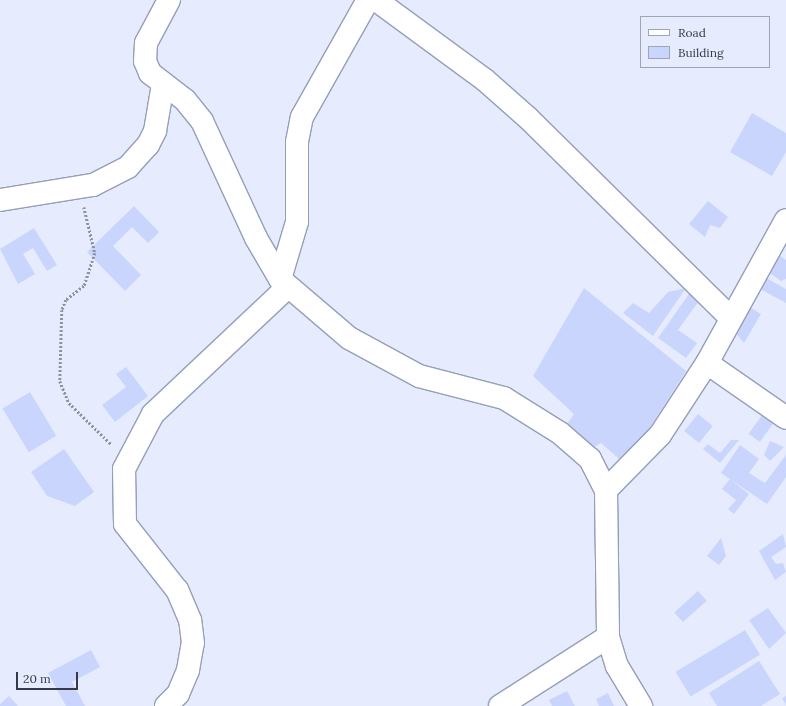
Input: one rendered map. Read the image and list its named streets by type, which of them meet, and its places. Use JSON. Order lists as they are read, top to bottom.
{
  "legend": ["Road", "Building"],
  "scale_bar": "20 m"
}
